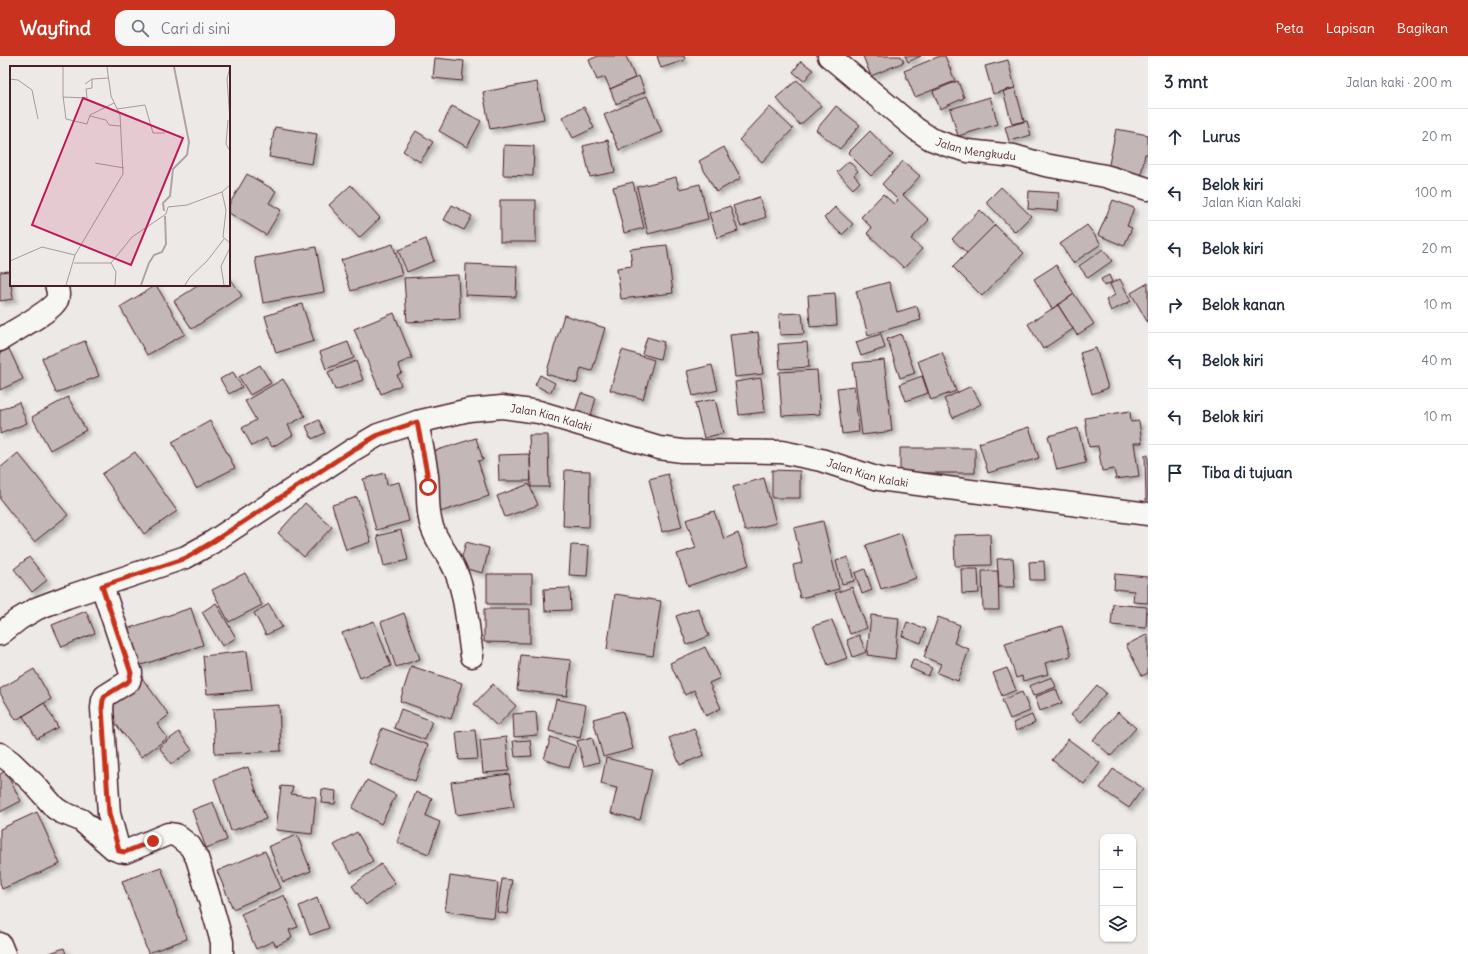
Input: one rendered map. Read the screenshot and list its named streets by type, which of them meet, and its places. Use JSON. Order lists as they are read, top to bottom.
{
  "streets": {
    "street": ["Jalan Mengkudu", "Jalan Kian Kalaki"]
  },
  "page": {
    "header": "Wayfind",
    "search": "Cari di sini",
    "nav": ["Peta", "Lapisan", "Bagikan"],
    "heading": ["3 mnt", "Jalan kaki · 200 m"],
    "list": [
      ["Lurus", "20 m"],
      ["Belok kiri", "Jalan Kian Kalaki", "100 m"],
      ["Belok kiri", "20 m"],
      ["Belok kanan", "10 m"],
      ["Belok kiri", "40 m"],
      ["Belok kiri", "10 m"],
      "Tiba di tujuan"
    ],
    "map_buttons": ["+", "−"]
  }
}
